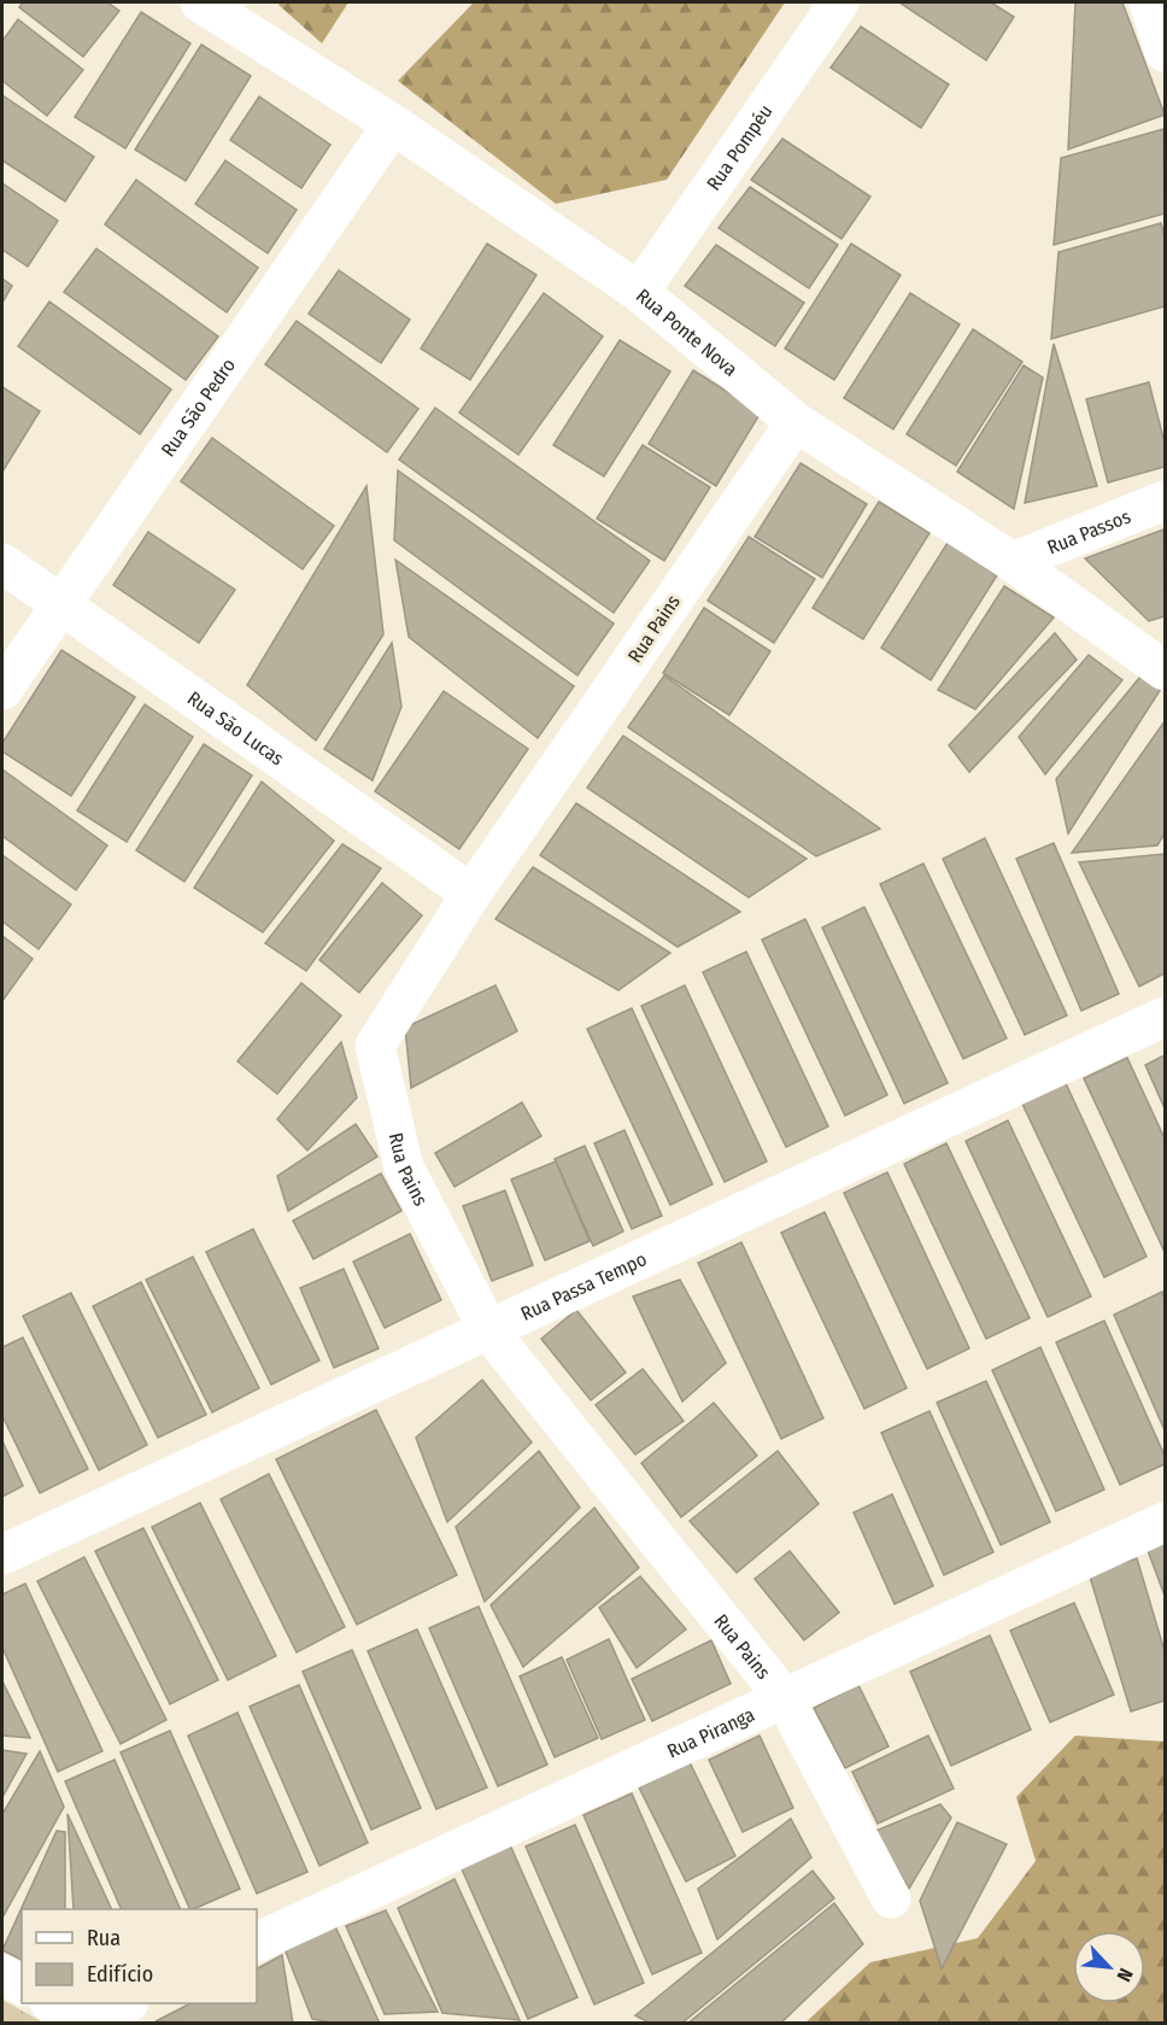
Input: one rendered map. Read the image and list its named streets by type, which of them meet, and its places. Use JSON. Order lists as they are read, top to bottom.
{
  "streets": {
    "street": [
      "Rua Pompéu",
      "Rua Ponte Nova",
      "Rua São Pedro",
      "Rua Passos",
      "Rua Pains",
      "Rua São Lucas",
      "Rua Passa Tempo",
      "Rua Piranga"
    ]
  },
  "crossings": [
    ["Rua Pompéu", "Rua Ponte Nova"],
    ["Rua Ponte Nova", "Rua São Pedro"],
    ["Rua Ponte Nova", "Rua Passos"],
    ["Rua Ponte Nova", "Rua Pains"],
    ["Rua São Pedro", "Rua São Lucas"],
    ["Rua Pains", "Rua São Lucas"],
    ["Rua Pains", "Rua Passa Tempo"],
    ["Rua Pains", "Rua Piranga"]
  ],
  "legend": ["Rua", "Edifício"],
  "north": "bottom right"
}
